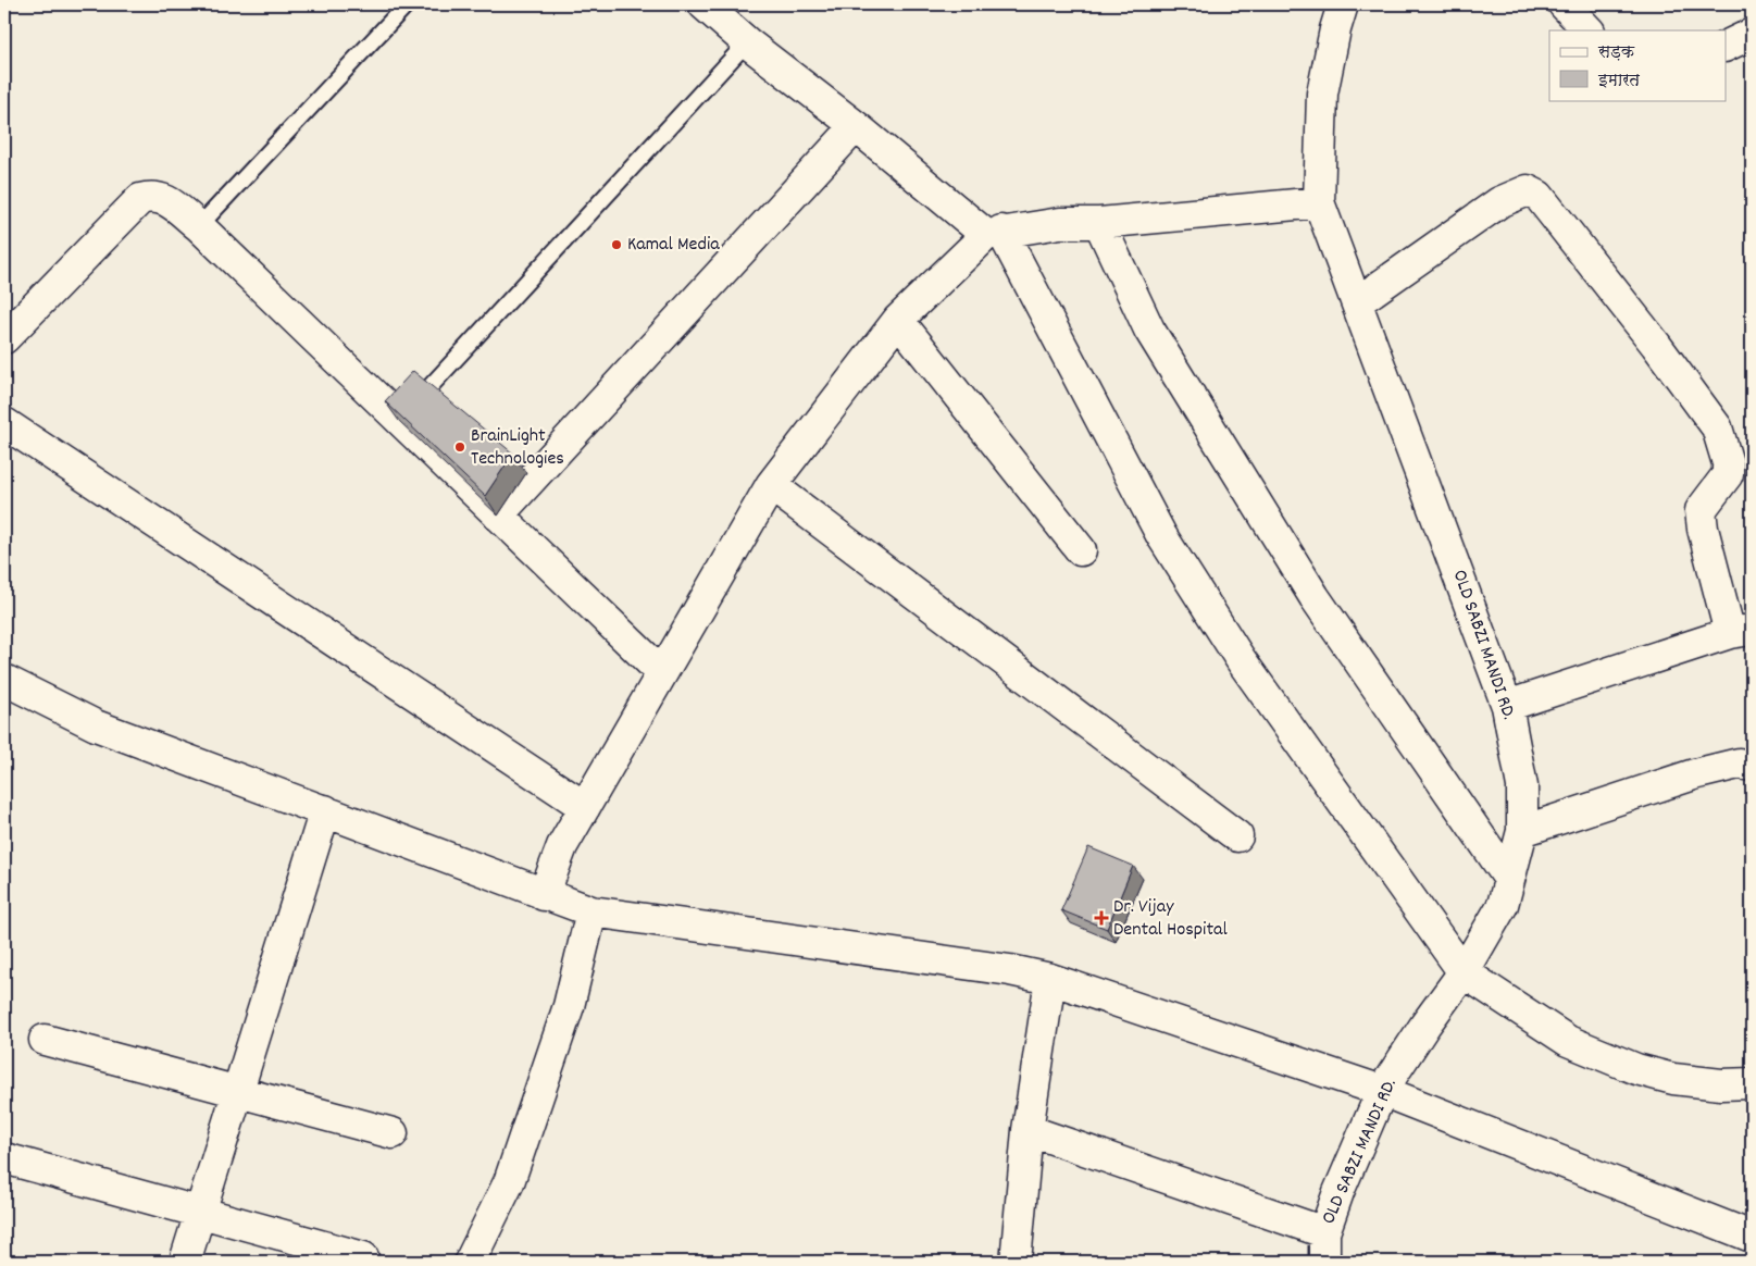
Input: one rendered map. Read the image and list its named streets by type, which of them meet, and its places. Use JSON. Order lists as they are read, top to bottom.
{
  "streets": {
    "street": ["OLD SABZI MANDI RD."]
  },
  "places": {
    "other": ["Kamal Media", "BrainLight Technologies"],
    "health": ["Dr. Vijay Dental Hospital"]
  },
  "legend": ["सड़क", "इमारत"]
}
